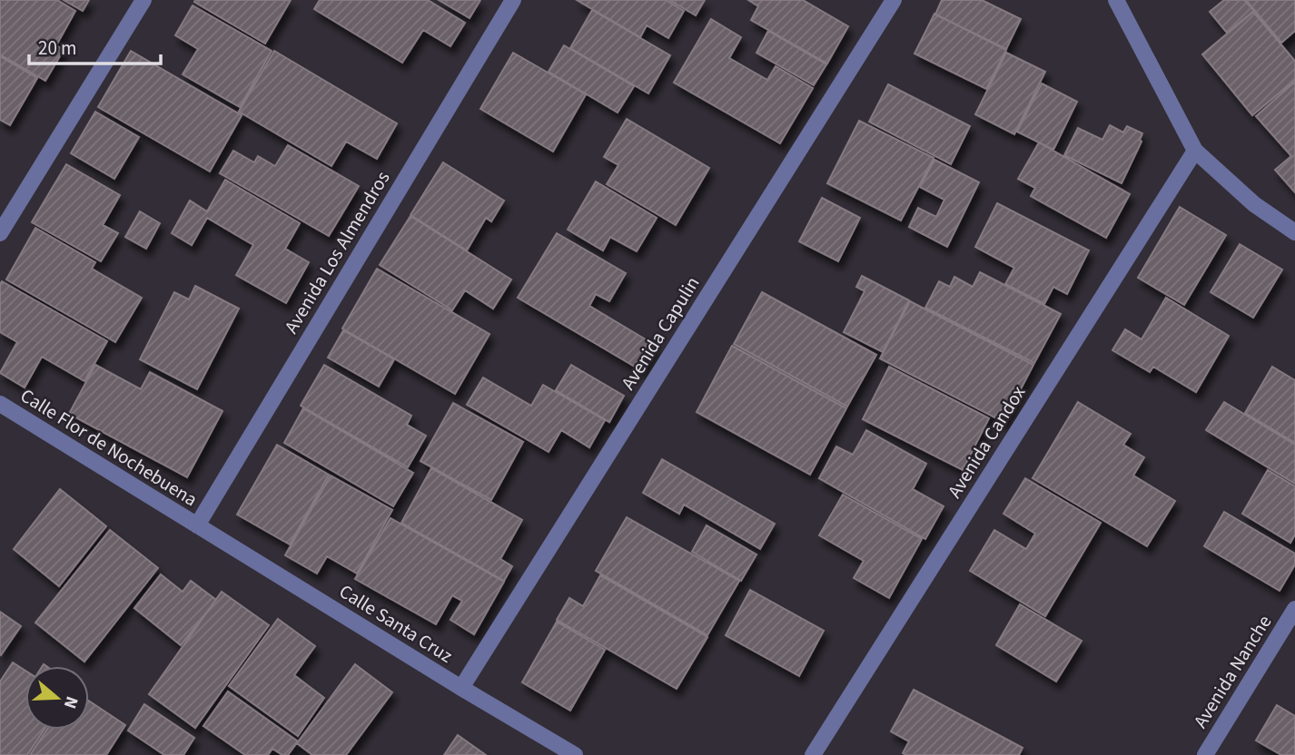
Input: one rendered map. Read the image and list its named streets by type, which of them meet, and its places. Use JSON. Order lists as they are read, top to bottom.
{
  "streets": {
    "street": [
      "Avenida Los Almendros",
      "Avenida Capulin",
      "Avenida Candox",
      "Calle Flor de Nochebuena",
      "Calle Santa Cruz",
      "Avenida Nanche"
    ]
  },
  "crossings": [
    ["Avenida Los Almendros", "Calle Flor de Nochebuena"],
    ["Avenida Los Almendros", "Calle Santa Cruz"],
    ["Avenida Capulin", "Calle Santa Cruz"],
    ["Calle Flor de Nochebuena", "Calle Santa Cruz"]
  ],
  "scale_bar": "20 m",
  "north": "right"
}
